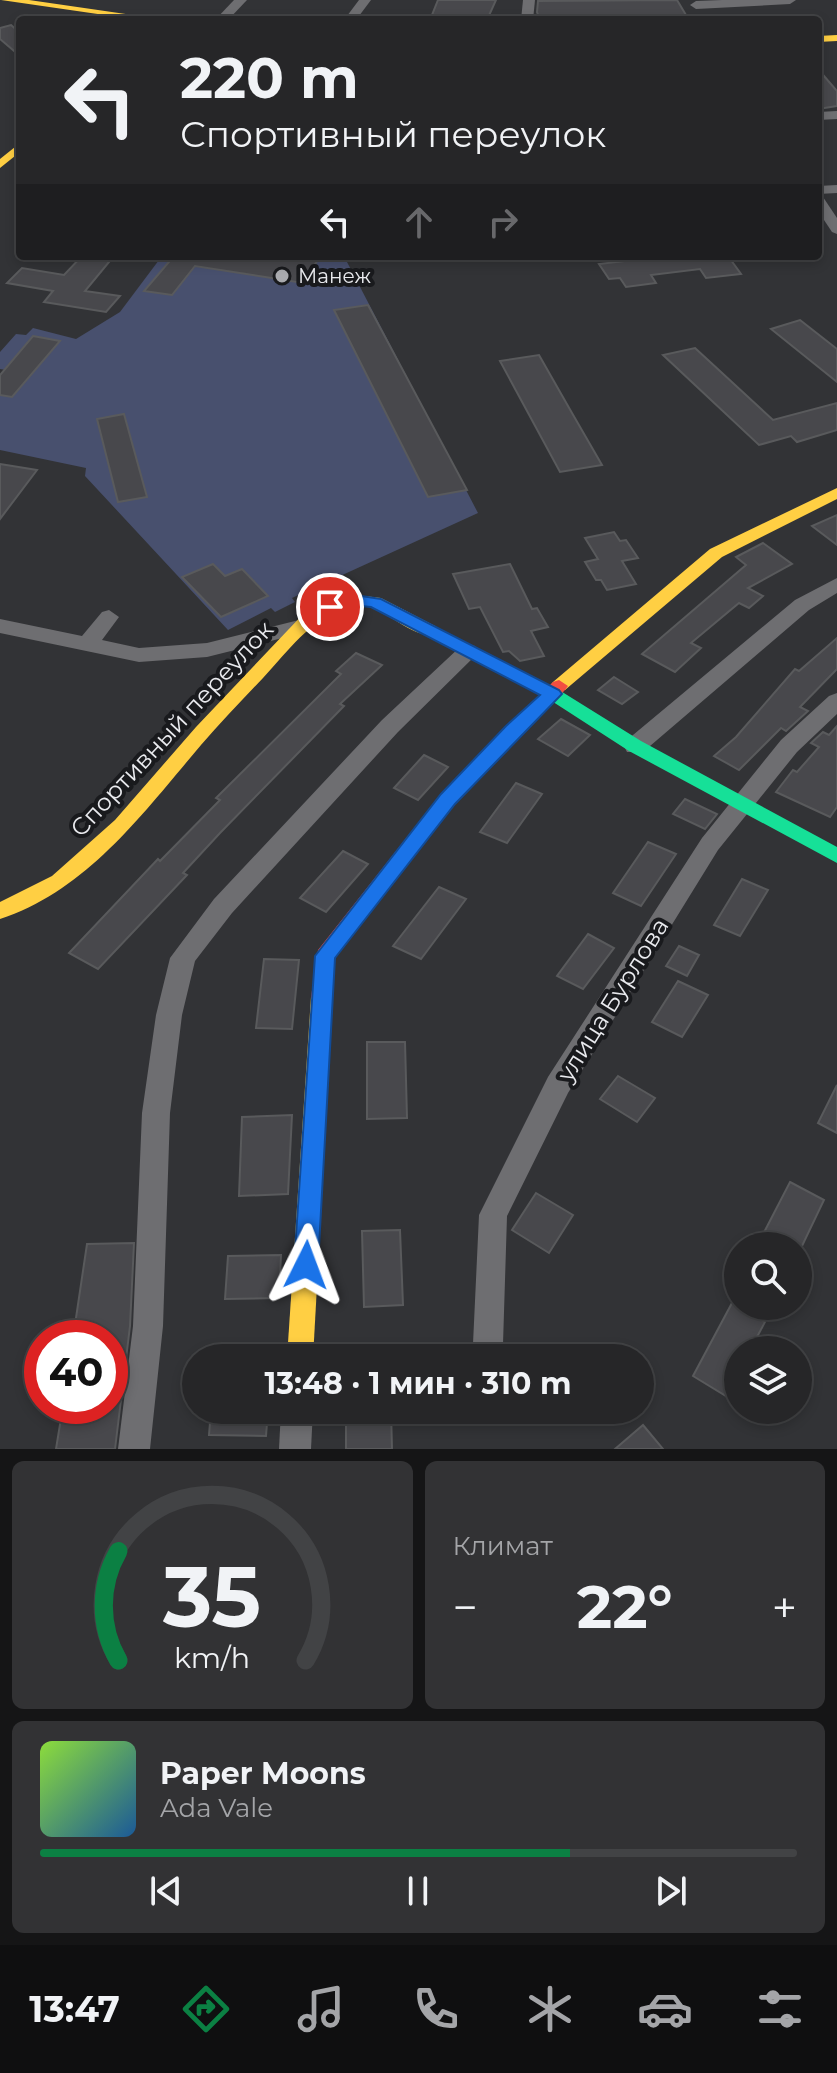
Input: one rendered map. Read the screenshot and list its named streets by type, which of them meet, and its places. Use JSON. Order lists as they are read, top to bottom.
{
  "streets": {
    "street": ["Спортивный переулок", "улица Бурлова"]
  },
  "crossings": [
    ["Спортивный переулок", "улица Бурлова"]
  ],
  "places": ["Манеж"],
  "page": {
    "turn": ["220 m", "Спортивный переулок"],
    "limit": "40",
    "trip": "13:48 · 1 мин · 310 m",
    "tile": "Климат",
    "heat": ["−", "22°", "+"],
    "song": ["Paper Moons", "Ada Vale"],
    "tabs": "13:47",
    "gauge": ["35", "km/h"]
  }
}
